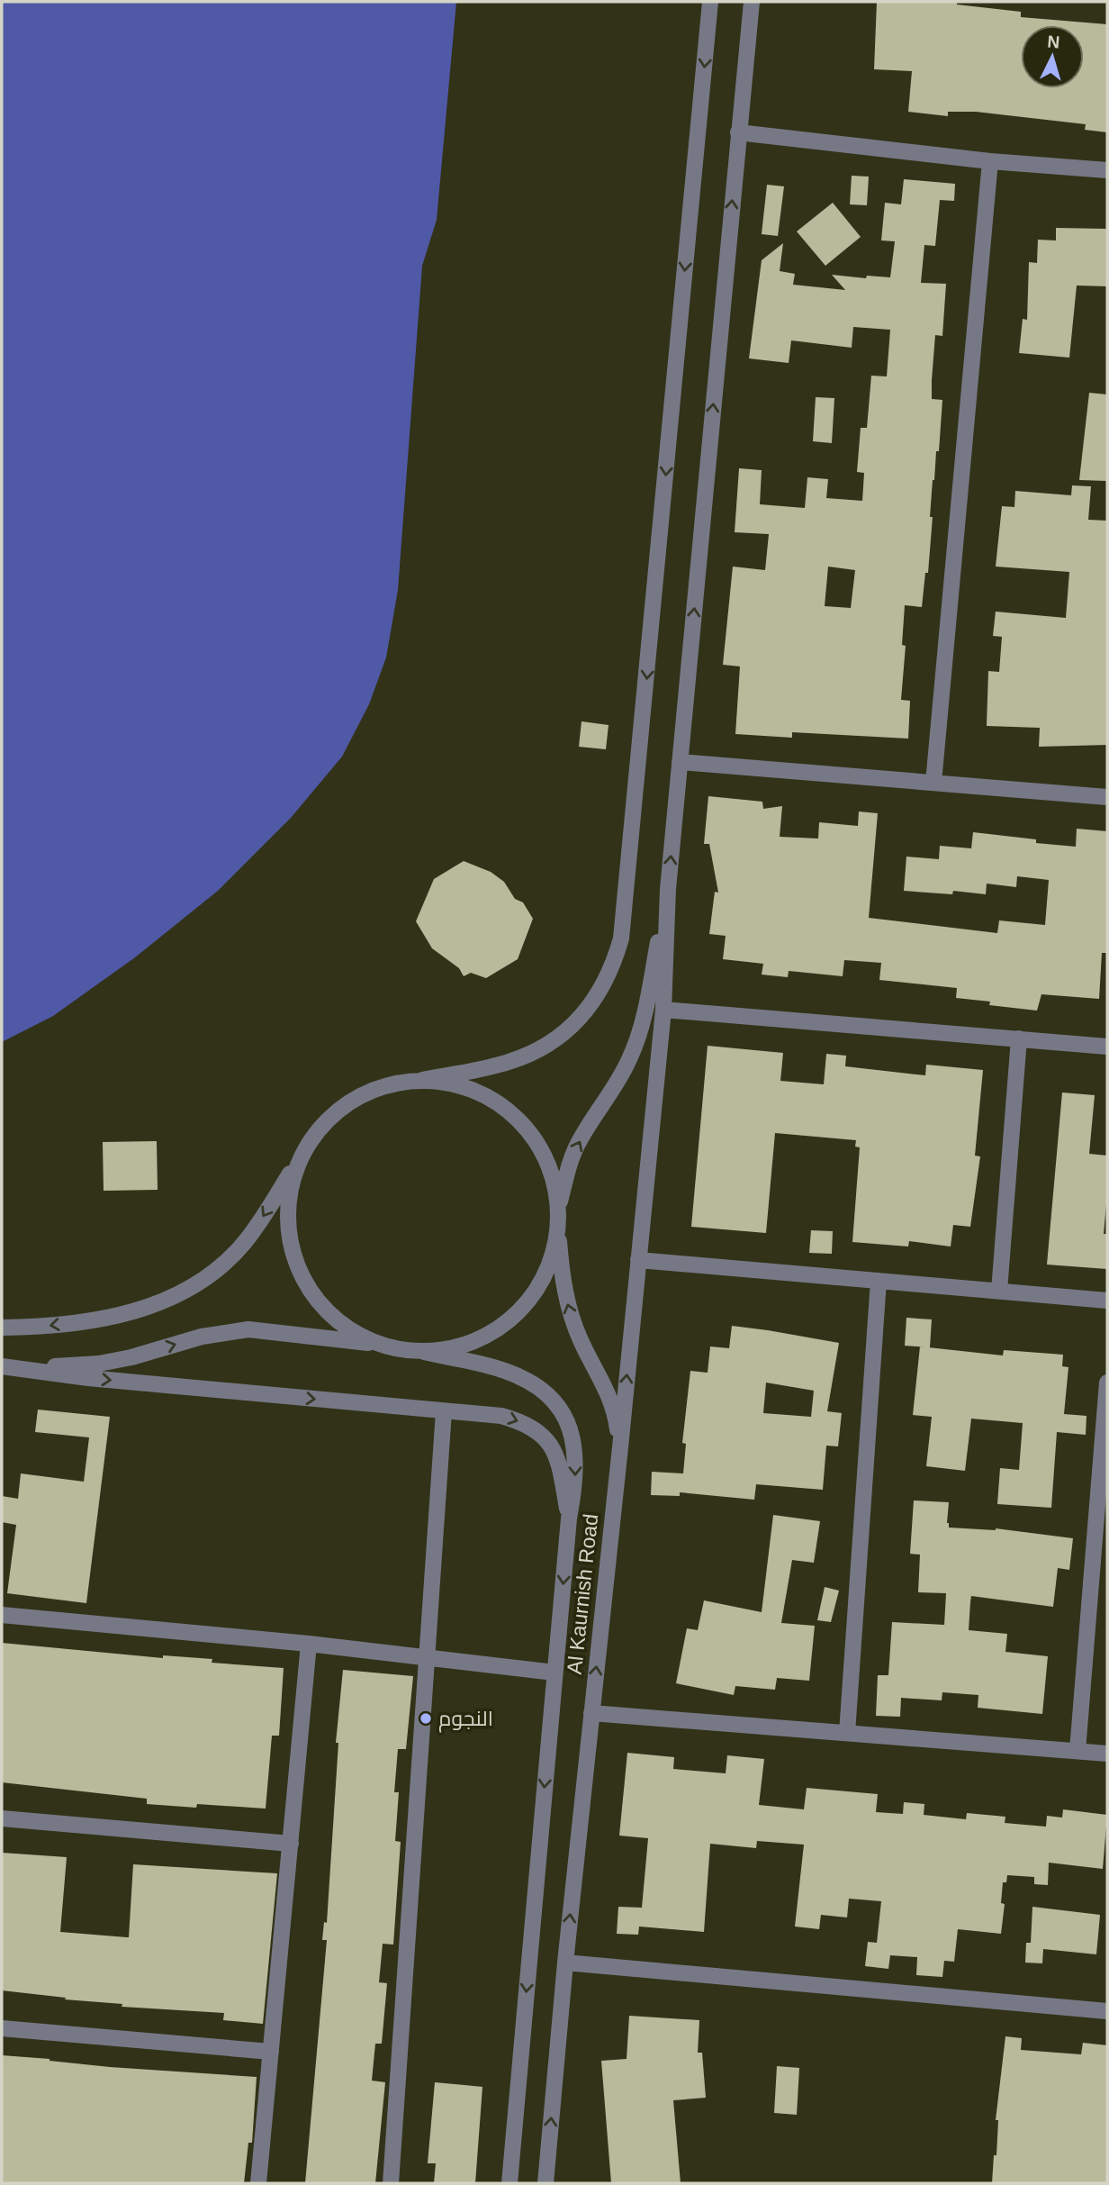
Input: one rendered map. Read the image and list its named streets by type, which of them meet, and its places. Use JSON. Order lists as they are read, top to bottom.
{
  "streets": {
    "street": ["Al Kaurnish Road"]
  },
  "places": ["النجوم"],
  "north": "top"
}
